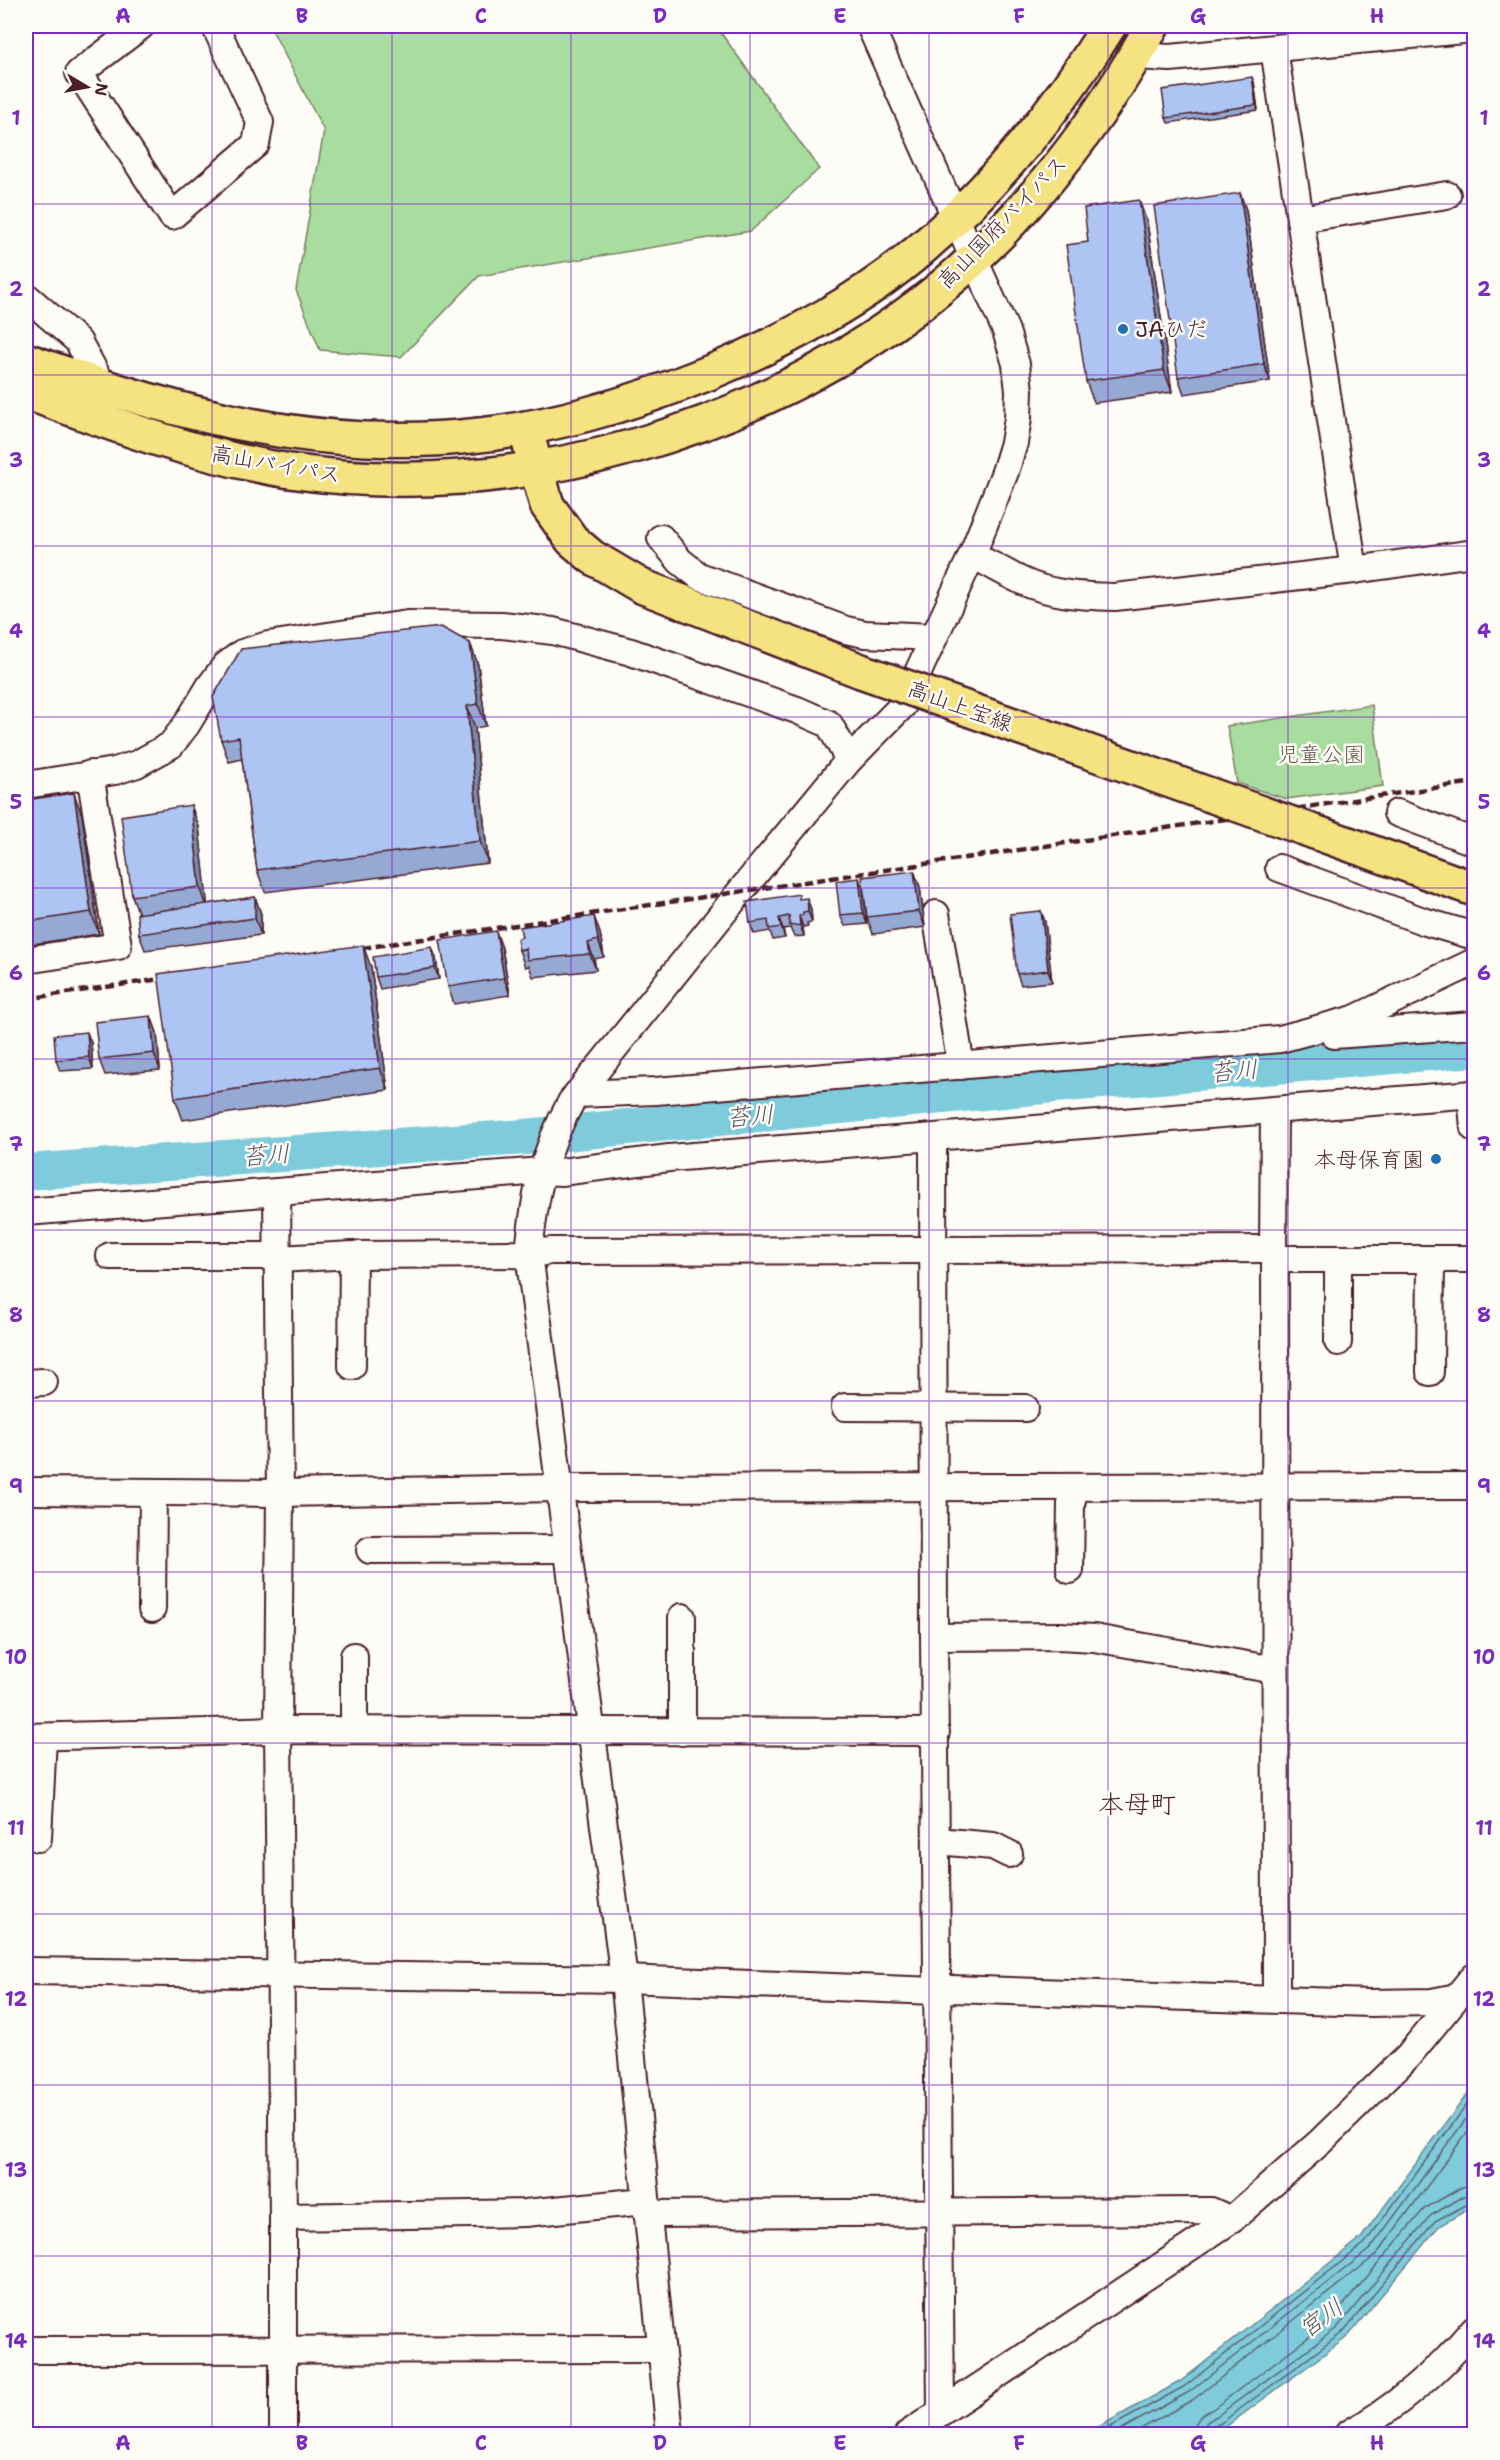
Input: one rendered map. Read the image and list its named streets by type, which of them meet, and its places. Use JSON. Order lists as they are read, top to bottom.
{
  "streets": {
    "main road": ["高山国府バイパス", "高山バイパス", "高山上宝線"]
  },
  "crossings": [
    ["高山国府バイパス", "高山バイパス"],
    ["高山国府バイパス", "高山上宝線"],
    ["高山バイパス", "高山上宝線"]
  ],
  "districts": ["本母町"],
  "water": ["苔川", "宮川"],
  "parks": ["児童公園"],
  "places": ["JAひだ", "本母保育園"],
  "north": "right",
  "grid": {
    "columns": [
      "A",
      "B",
      "C",
      "D",
      "E",
      "F",
      "G",
      "H"
    ],
    "rows": [
      "1",
      "2",
      "3",
      "4",
      "5",
      "6",
      "7",
      "8",
      "9",
      "10",
      "11",
      "12",
      "13",
      "14"
    ]
  }
}
